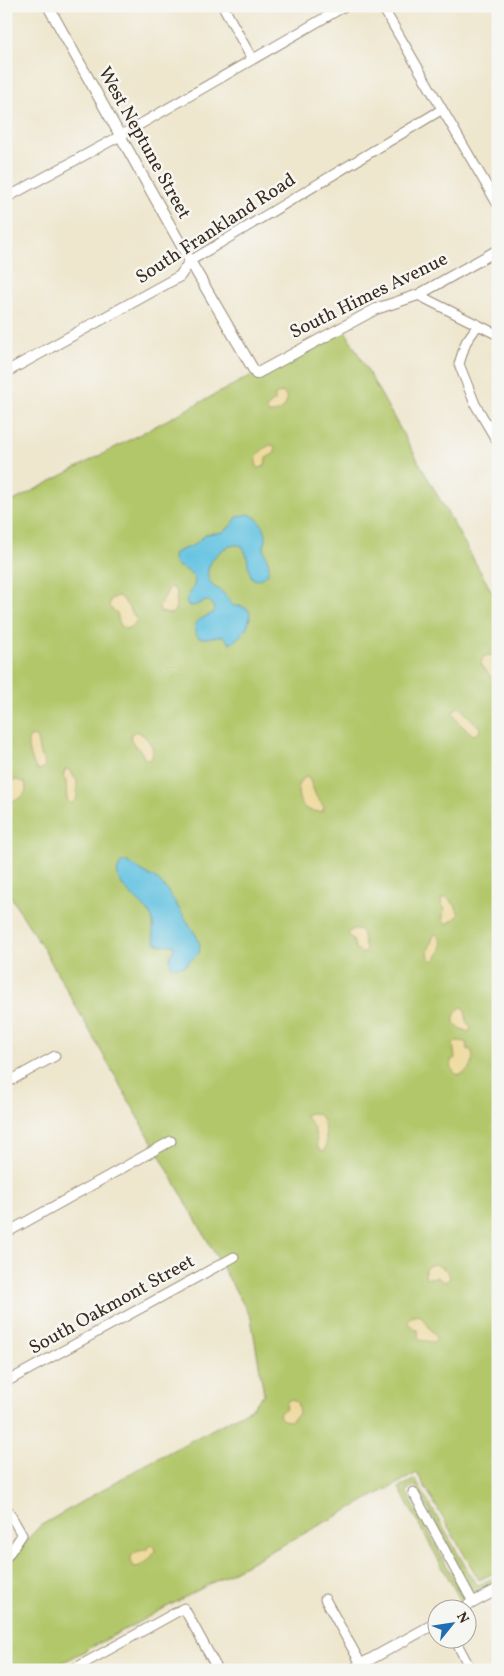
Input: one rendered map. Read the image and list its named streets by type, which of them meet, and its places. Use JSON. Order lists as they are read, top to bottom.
{
  "streets": {
    "street": [
      "West Neptune Street",
      "South Frankland Road",
      "South Himes Avenue",
      "South Oakmont Street"
    ]
  },
  "crossings": [
    ["West Neptune Street", "South Frankland Road"],
    ["West Neptune Street", "South Himes Avenue"]
  ],
  "north": "top right"
}
